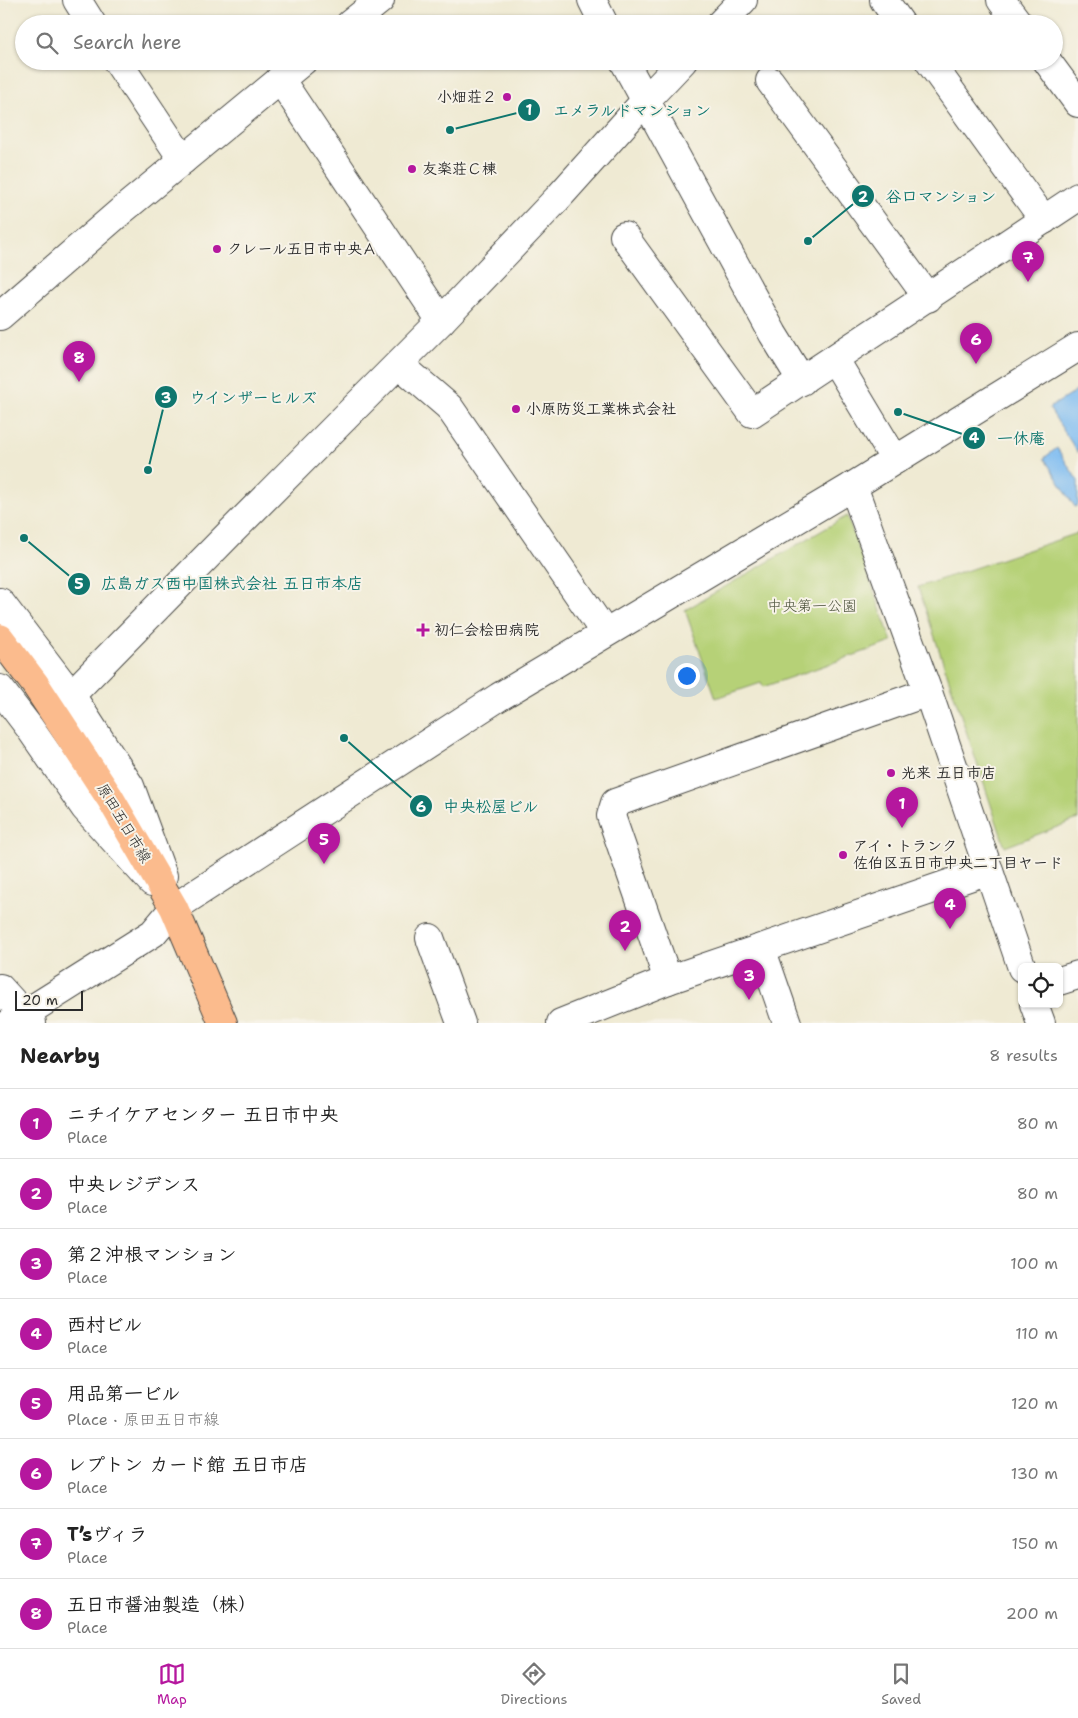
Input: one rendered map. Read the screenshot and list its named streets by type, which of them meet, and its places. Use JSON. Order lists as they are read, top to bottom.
{
  "streets": {
    "main road": ["原田五日市線"]
  },
  "parks": ["中央第一公園"],
  "places": {
    "other": [
      "小畑荘２",
      "エメラルドマンション",
      "友楽荘Ｃ棟",
      "谷口マンション",
      "クレール五日市中央Ａ",
      "小原防災工業株式会社",
      "一休庵",
      "ウインザーヒルズ",
      "広島ガス西中国株式会社 五日市本店",
      "中央松屋ビル",
      "光来 五日市店",
      "アイ・トランク 佐伯区五日市中央二丁目ヤード"
    ],
    "health": ["初仁会桧田病院"]
  },
  "scale_bar": "20 m",
  "page": {
    "search": "Search here",
    "pins": [
      "7",
      "6",
      "8",
      "1",
      "5",
      "4",
      "2",
      "3"
    ],
    "scale": "20 m",
    "heading": ["Nearby", "8 results"],
    "list": [
      {
        "mark": "1",
        "name": "ニチイケアセンター 五日市中央",
        "note": "Place",
        "value": "80 m"
      },
      {
        "mark": "2",
        "name": "中央レジデンス",
        "note": "Place",
        "value": "80 m"
      },
      {
        "mark": "3",
        "name": "第２沖根マンション",
        "note": "Place",
        "value": "100 m"
      },
      {
        "mark": "4",
        "name": "西村ビル",
        "note": "Place",
        "value": "110 m"
      },
      {
        "mark": "5",
        "name": "用品第一ビル",
        "note": "Place · 原田五日市線",
        "value": "120 m"
      },
      {
        "mark": "6",
        "name": "レプトン カード館 五日市店",
        "note": "Place",
        "value": "130 m"
      },
      {
        "mark": "7",
        "name": "T’sヴィラ",
        "note": "Place",
        "value": "150 m"
      },
      {
        "mark": "8",
        "name": "五日市醤油製造（株）",
        "note": "Place",
        "value": "200 m"
      }
    ],
    "nav": ["Map", "Directions", "Saved"]
  }
}
